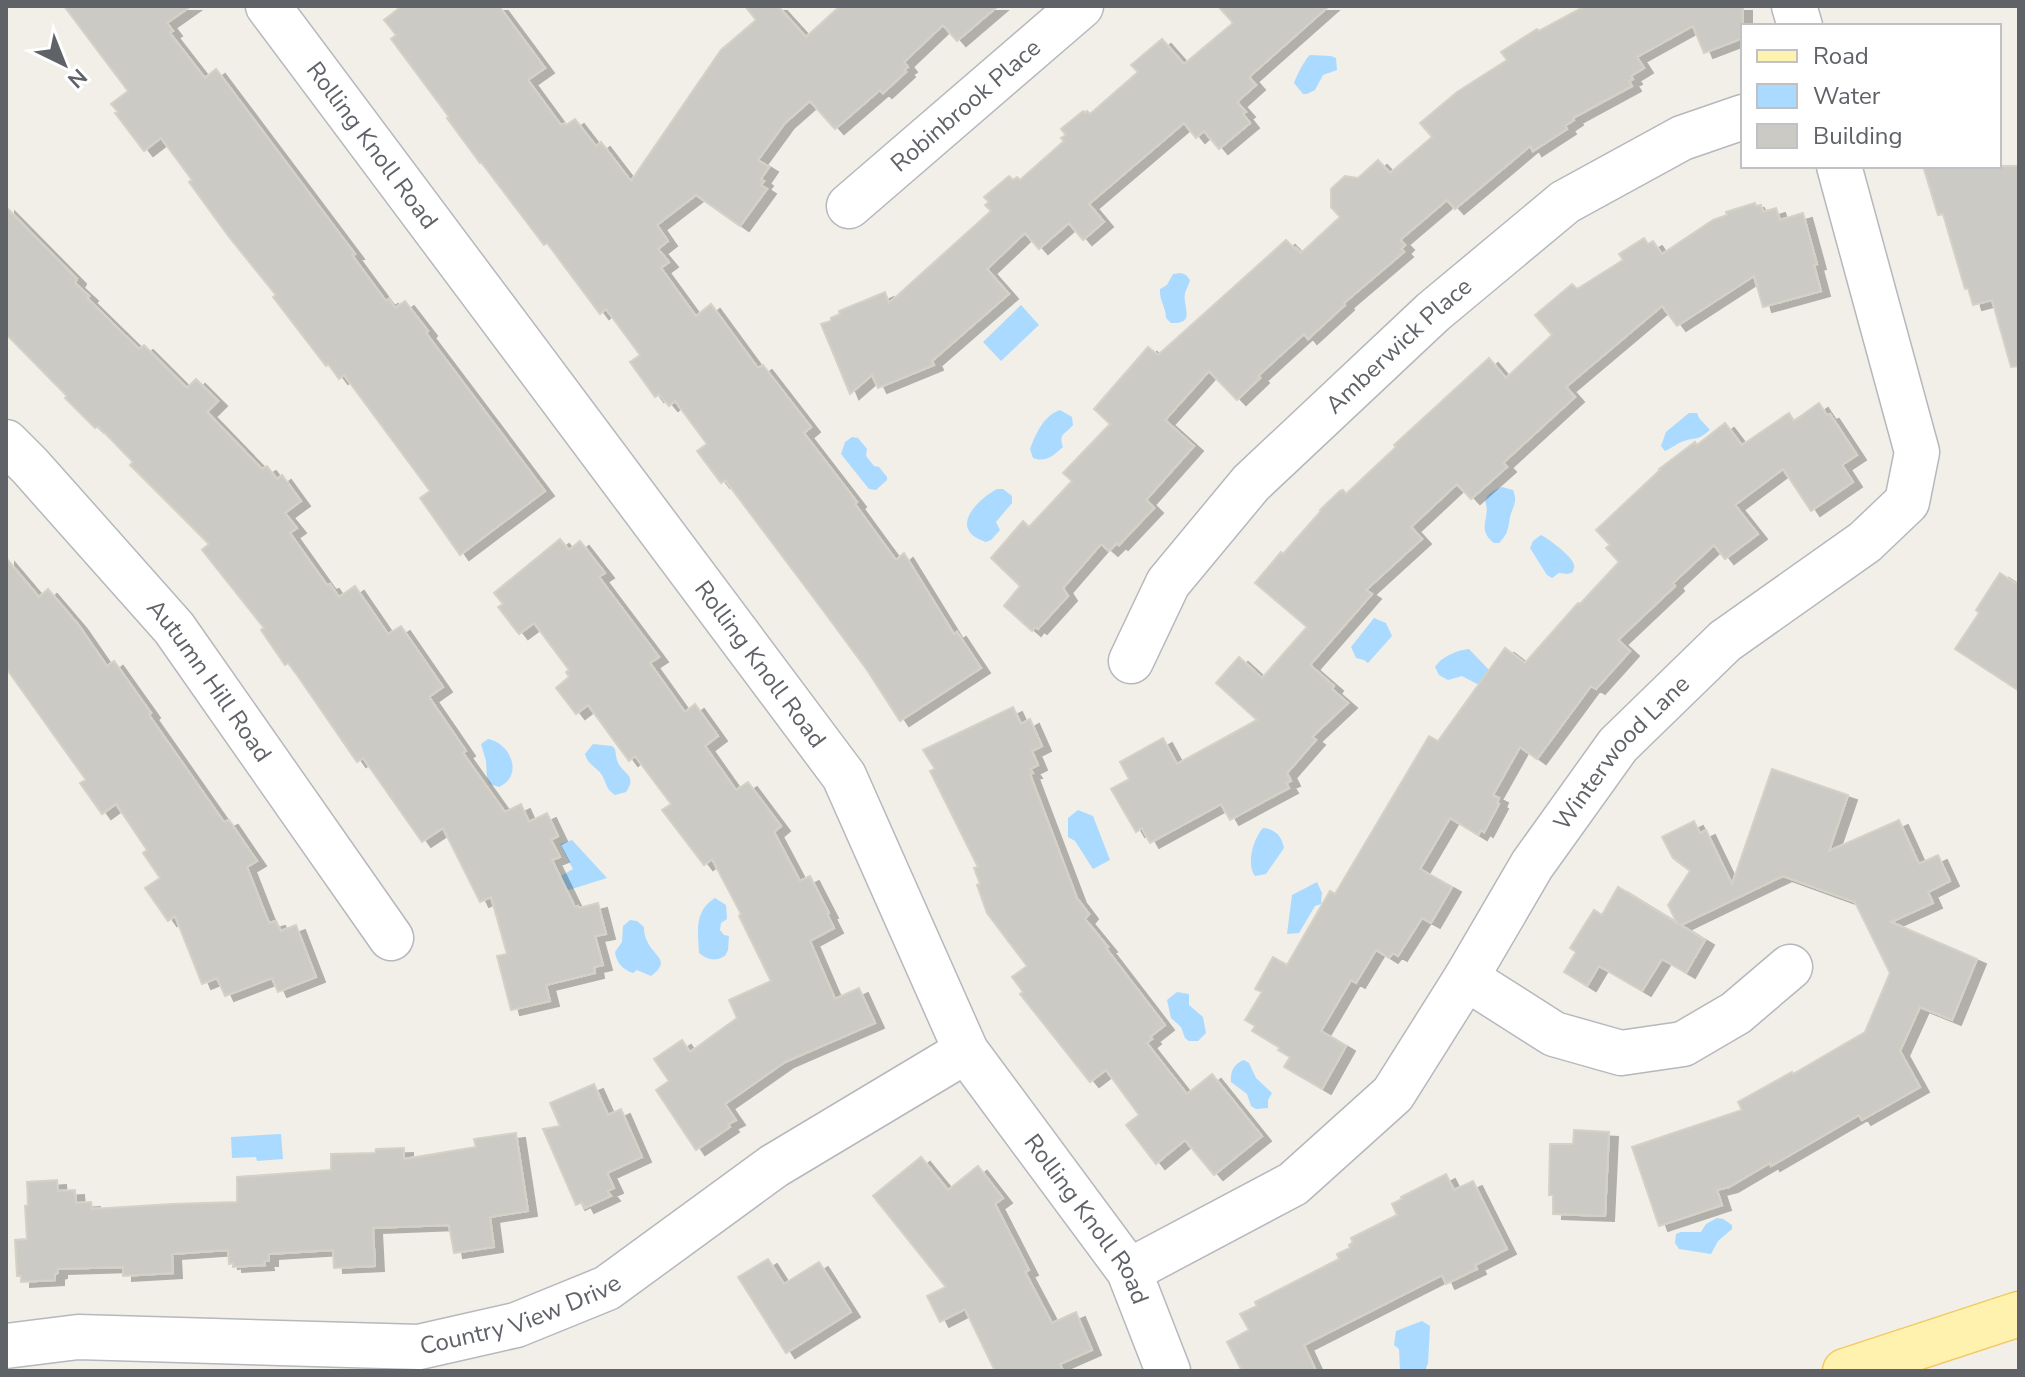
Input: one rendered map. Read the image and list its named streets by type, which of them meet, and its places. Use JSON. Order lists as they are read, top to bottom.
{
  "streets": {
    "street": [
      "Robinbrook Place",
      "Rolling Knoll Road",
      "Amberwick Place",
      "Autumn Hill Road",
      "Winterwood Lane",
      "Country View Drive"
    ]
  },
  "crossings": [
    ["Rolling Knoll Road", "Winterwood Lane"],
    ["Rolling Knoll Road", "Country View Drive"]
  ],
  "legend": ["Road", "Water", "Building"],
  "north": "bottom right"
}
